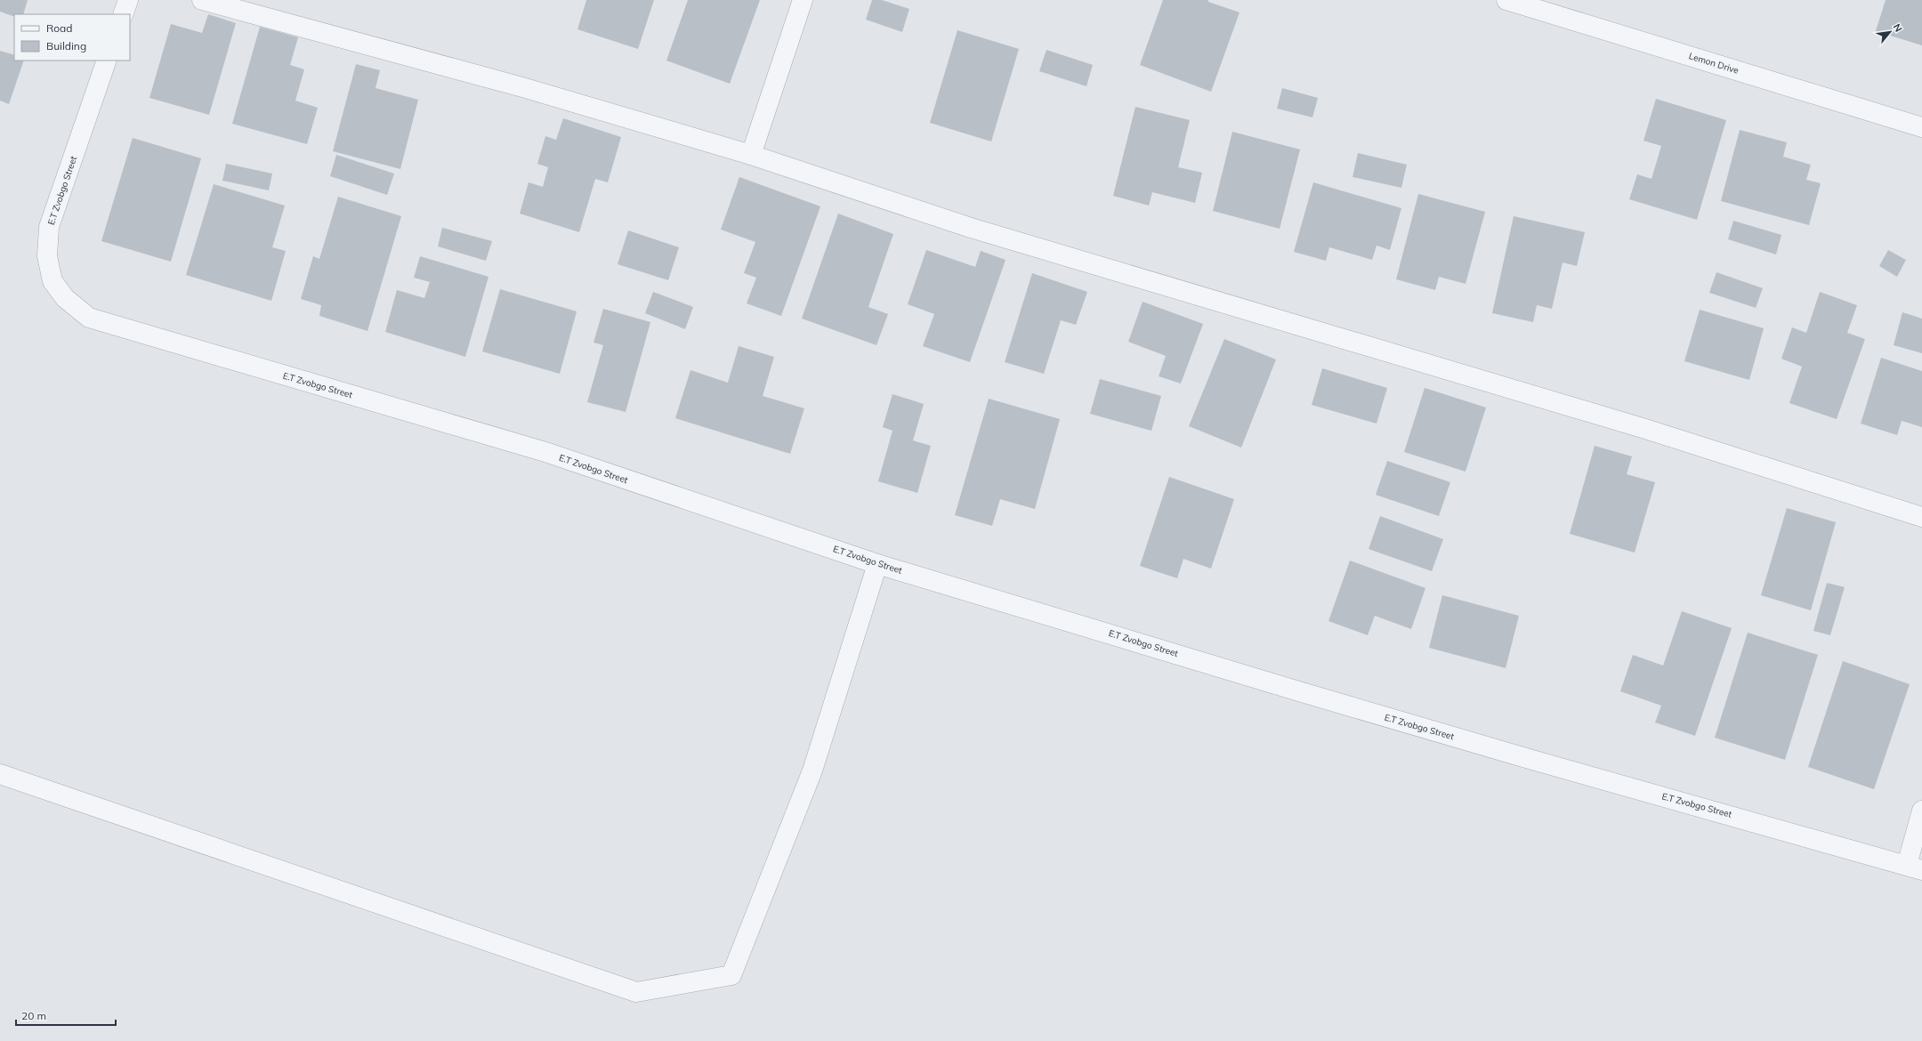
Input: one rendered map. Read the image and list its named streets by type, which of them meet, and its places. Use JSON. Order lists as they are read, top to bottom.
{
  "streets": {
    "street": ["Lemon Drive", "E.T Zvobgo Street"]
  },
  "legend": ["Road", "Building"],
  "scale_bar": "20 m",
  "north": "top right"
}
